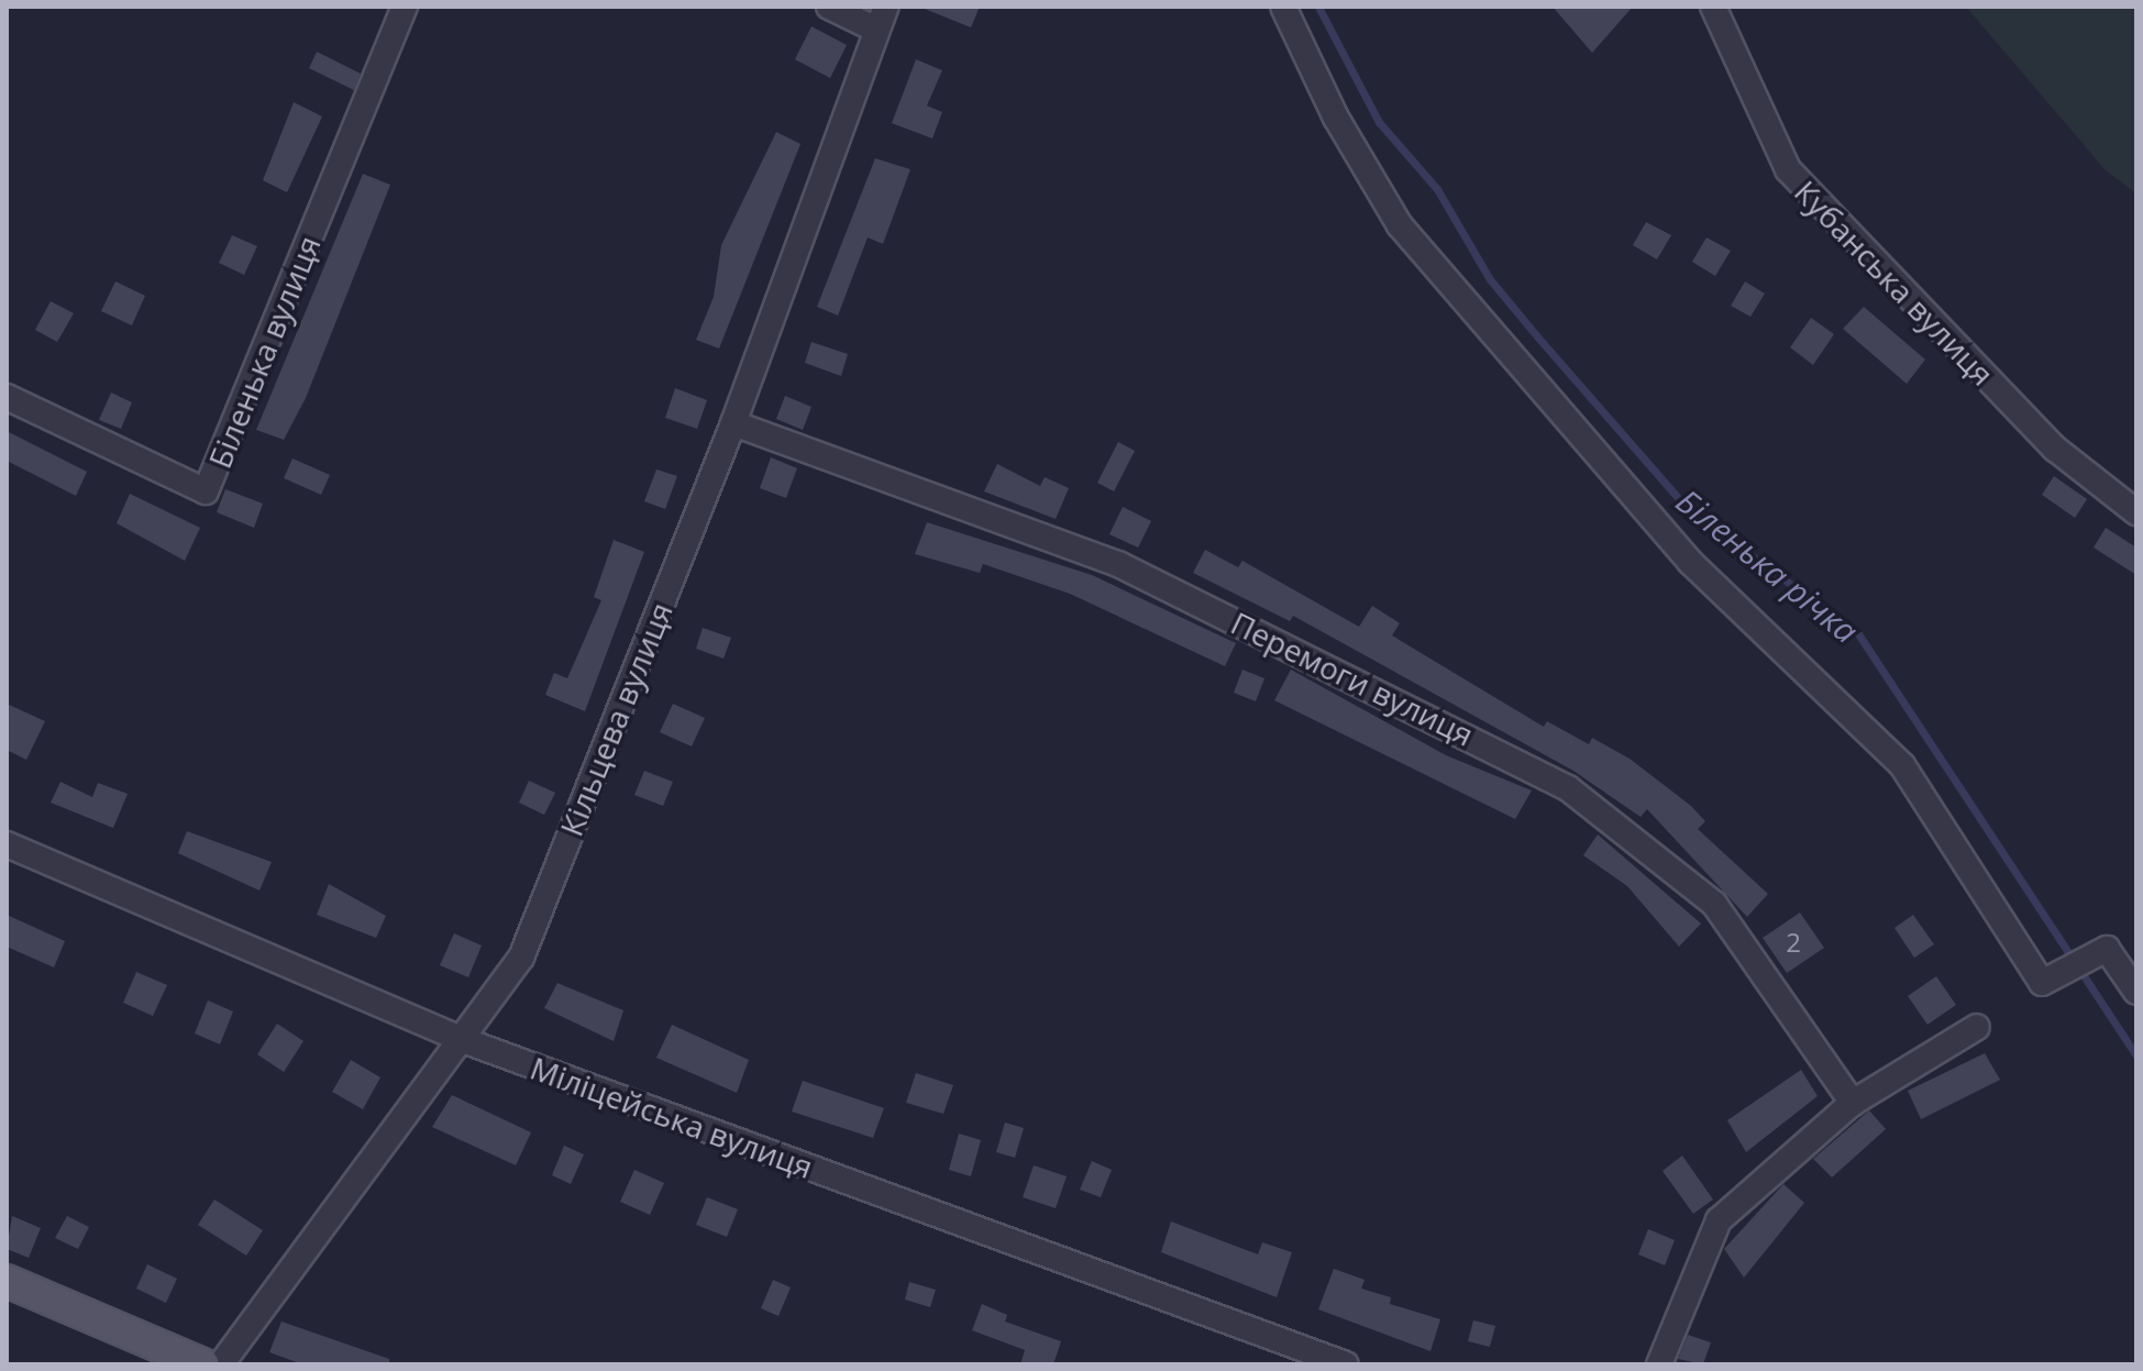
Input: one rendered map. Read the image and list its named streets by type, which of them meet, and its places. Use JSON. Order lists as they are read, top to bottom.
{
  "streets": {
    "street": [
      "Кубанська вулиця",
      "Біленька вулиця",
      "Перемоги вулиця",
      "Кільцева вулиця",
      "Міліцейська вулиця"
    ]
  },
  "crossings": [
    ["Перемоги вулиця", "Кільцева вулиця"],
    ["Кільцева вулиця", "Міліцейська вулиця"]
  ],
  "water": ["Біленька річка"],
  "house_numbers": ["2"]
}
